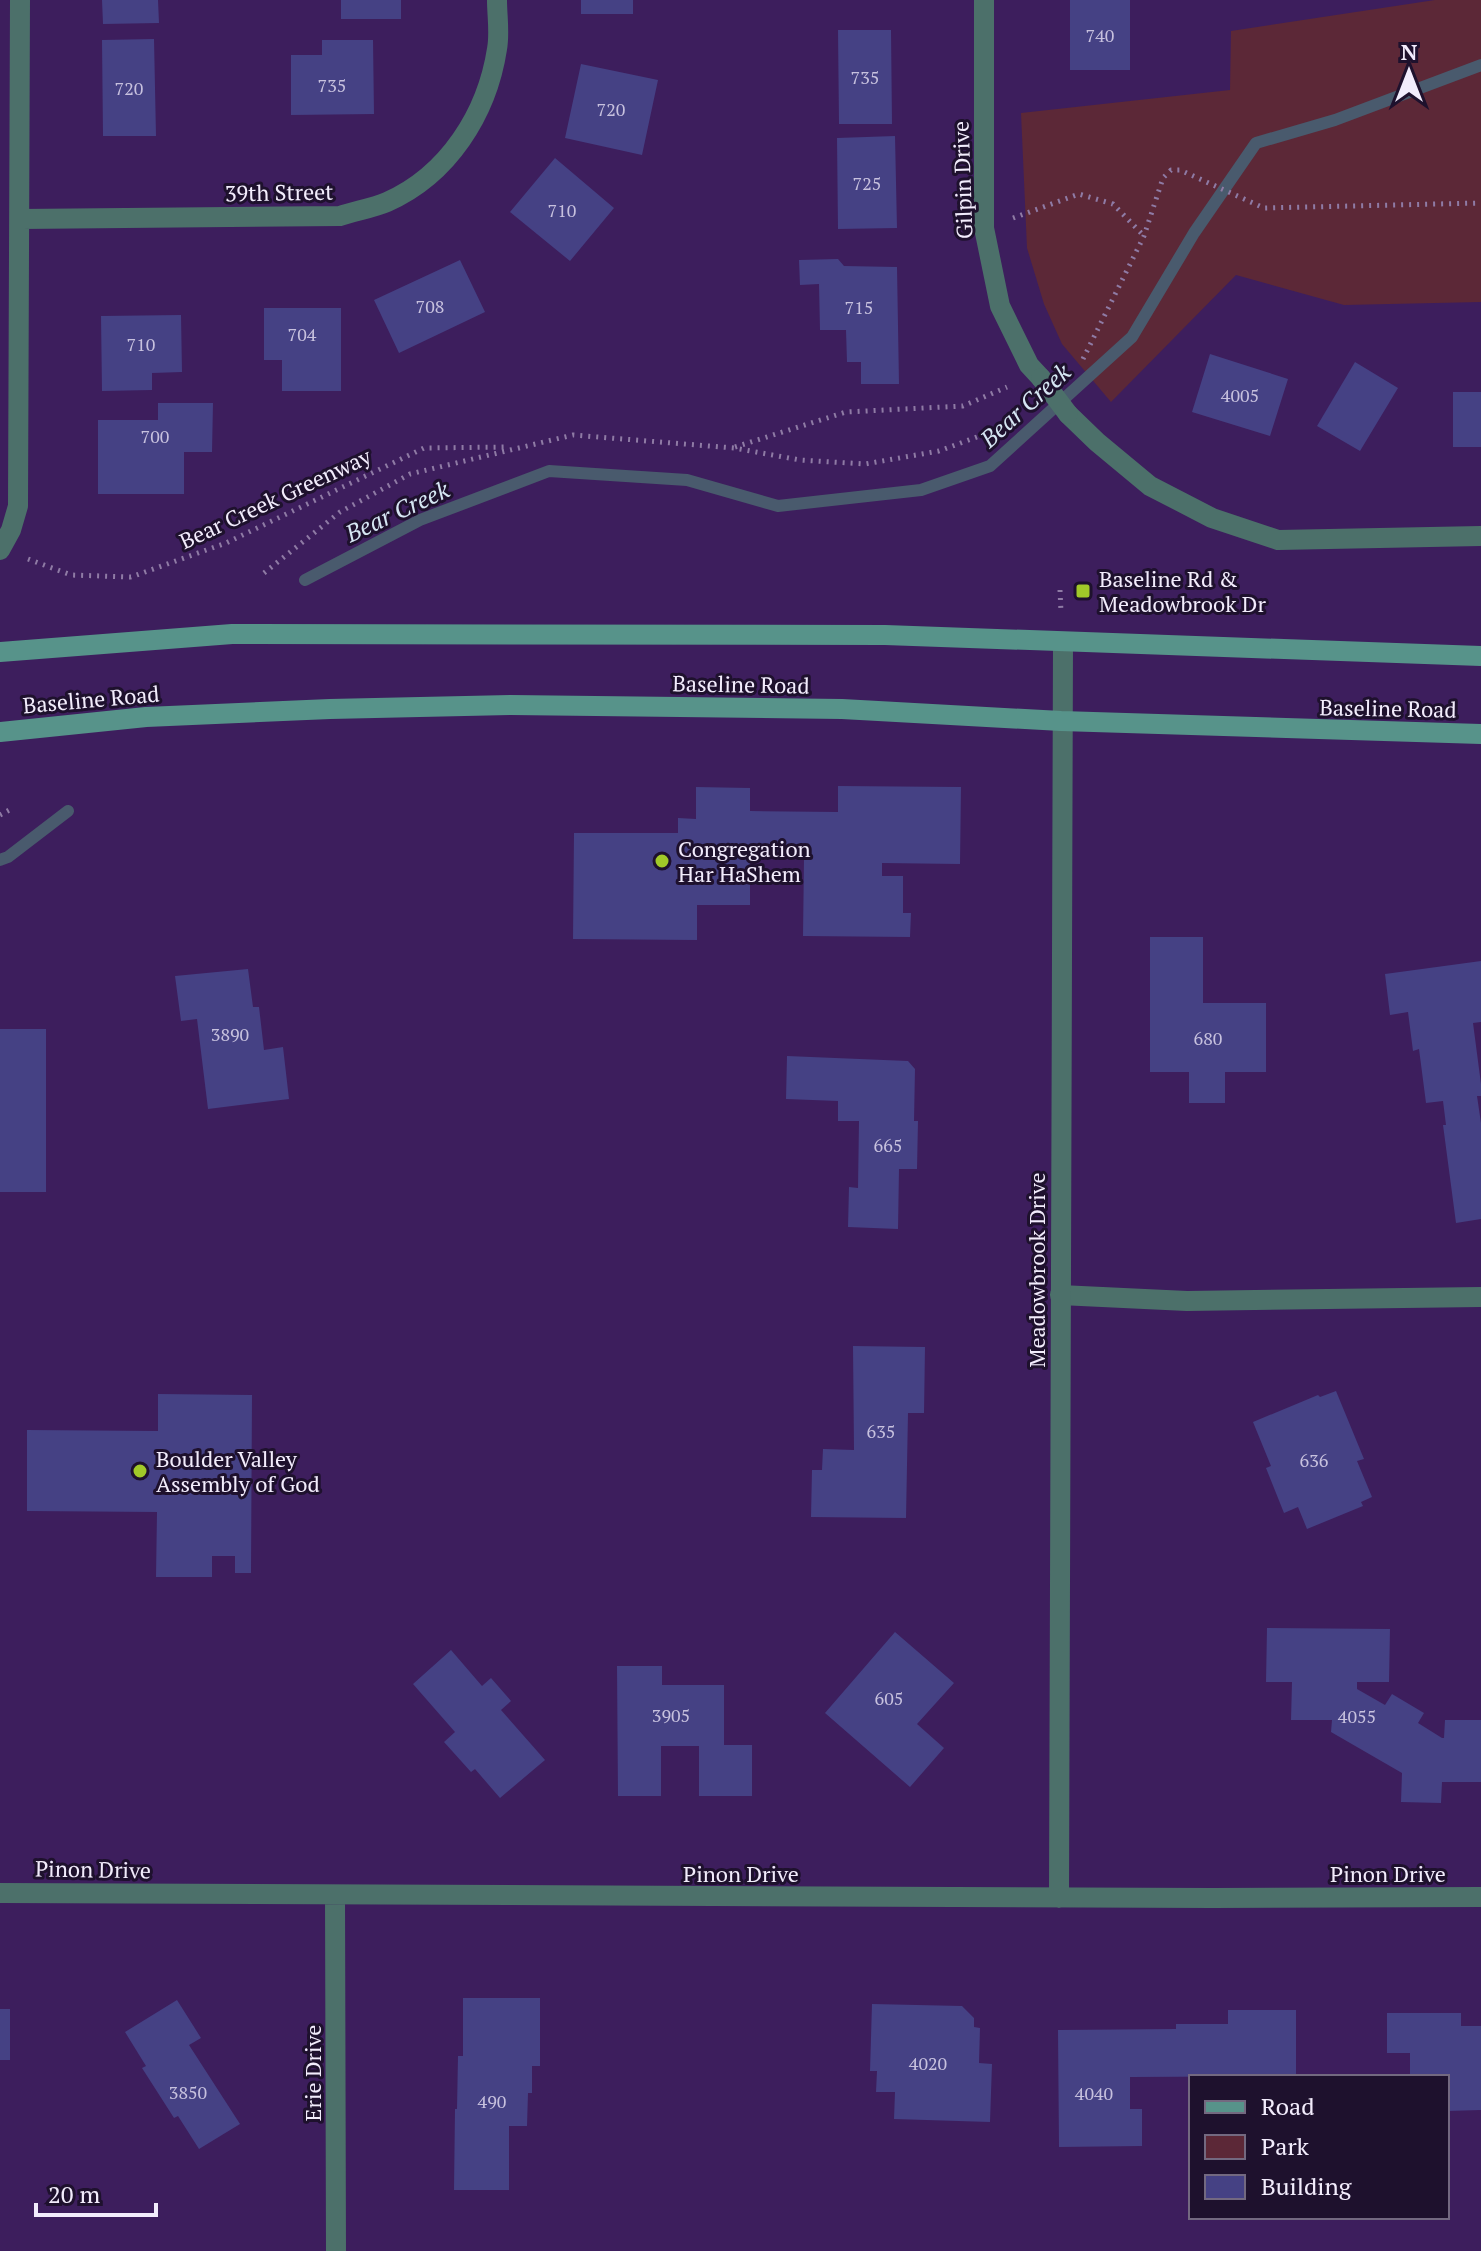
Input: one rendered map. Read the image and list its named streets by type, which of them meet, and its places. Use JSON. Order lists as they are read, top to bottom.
{
  "streets": {
    "main road": ["Baseline Road"],
    "street": [
      "Gilpin Drive",
      "39th Street",
      "Meadowbrook Drive",
      "Pinon Drive",
      "Erie Drive"
    ],
    "path": ["Bear Creek Greenway"]
  },
  "crossings": [
    ["Gilpin Drive", "Bear Creek Greenway"],
    ["Baseline Road", "Meadowbrook Drive"],
    ["Meadowbrook Drive", "Pinon Drive"],
    ["Pinon Drive", "Erie Drive"]
  ],
  "water": ["Bear Creek"],
  "places": {
    "transit": ["Baseline Rd & Meadowbrook Dr"],
    "other": ["Congregation Har HaShem", "Boulder Valley Assembly of God"]
  },
  "house_numbers": [
    "740",
    "735",
    "735",
    "720",
    "720",
    "725",
    "710",
    "708",
    "715",
    "704",
    "710",
    "4005",
    "700",
    "3890",
    "680",
    "665",
    "635",
    "636",
    "605",
    "3905",
    "4055",
    "4020",
    "3850",
    "4040",
    "490"
  ],
  "legend": ["Road", "Park", "Building"],
  "scale_bar": "20 m",
  "north": "top"
}
